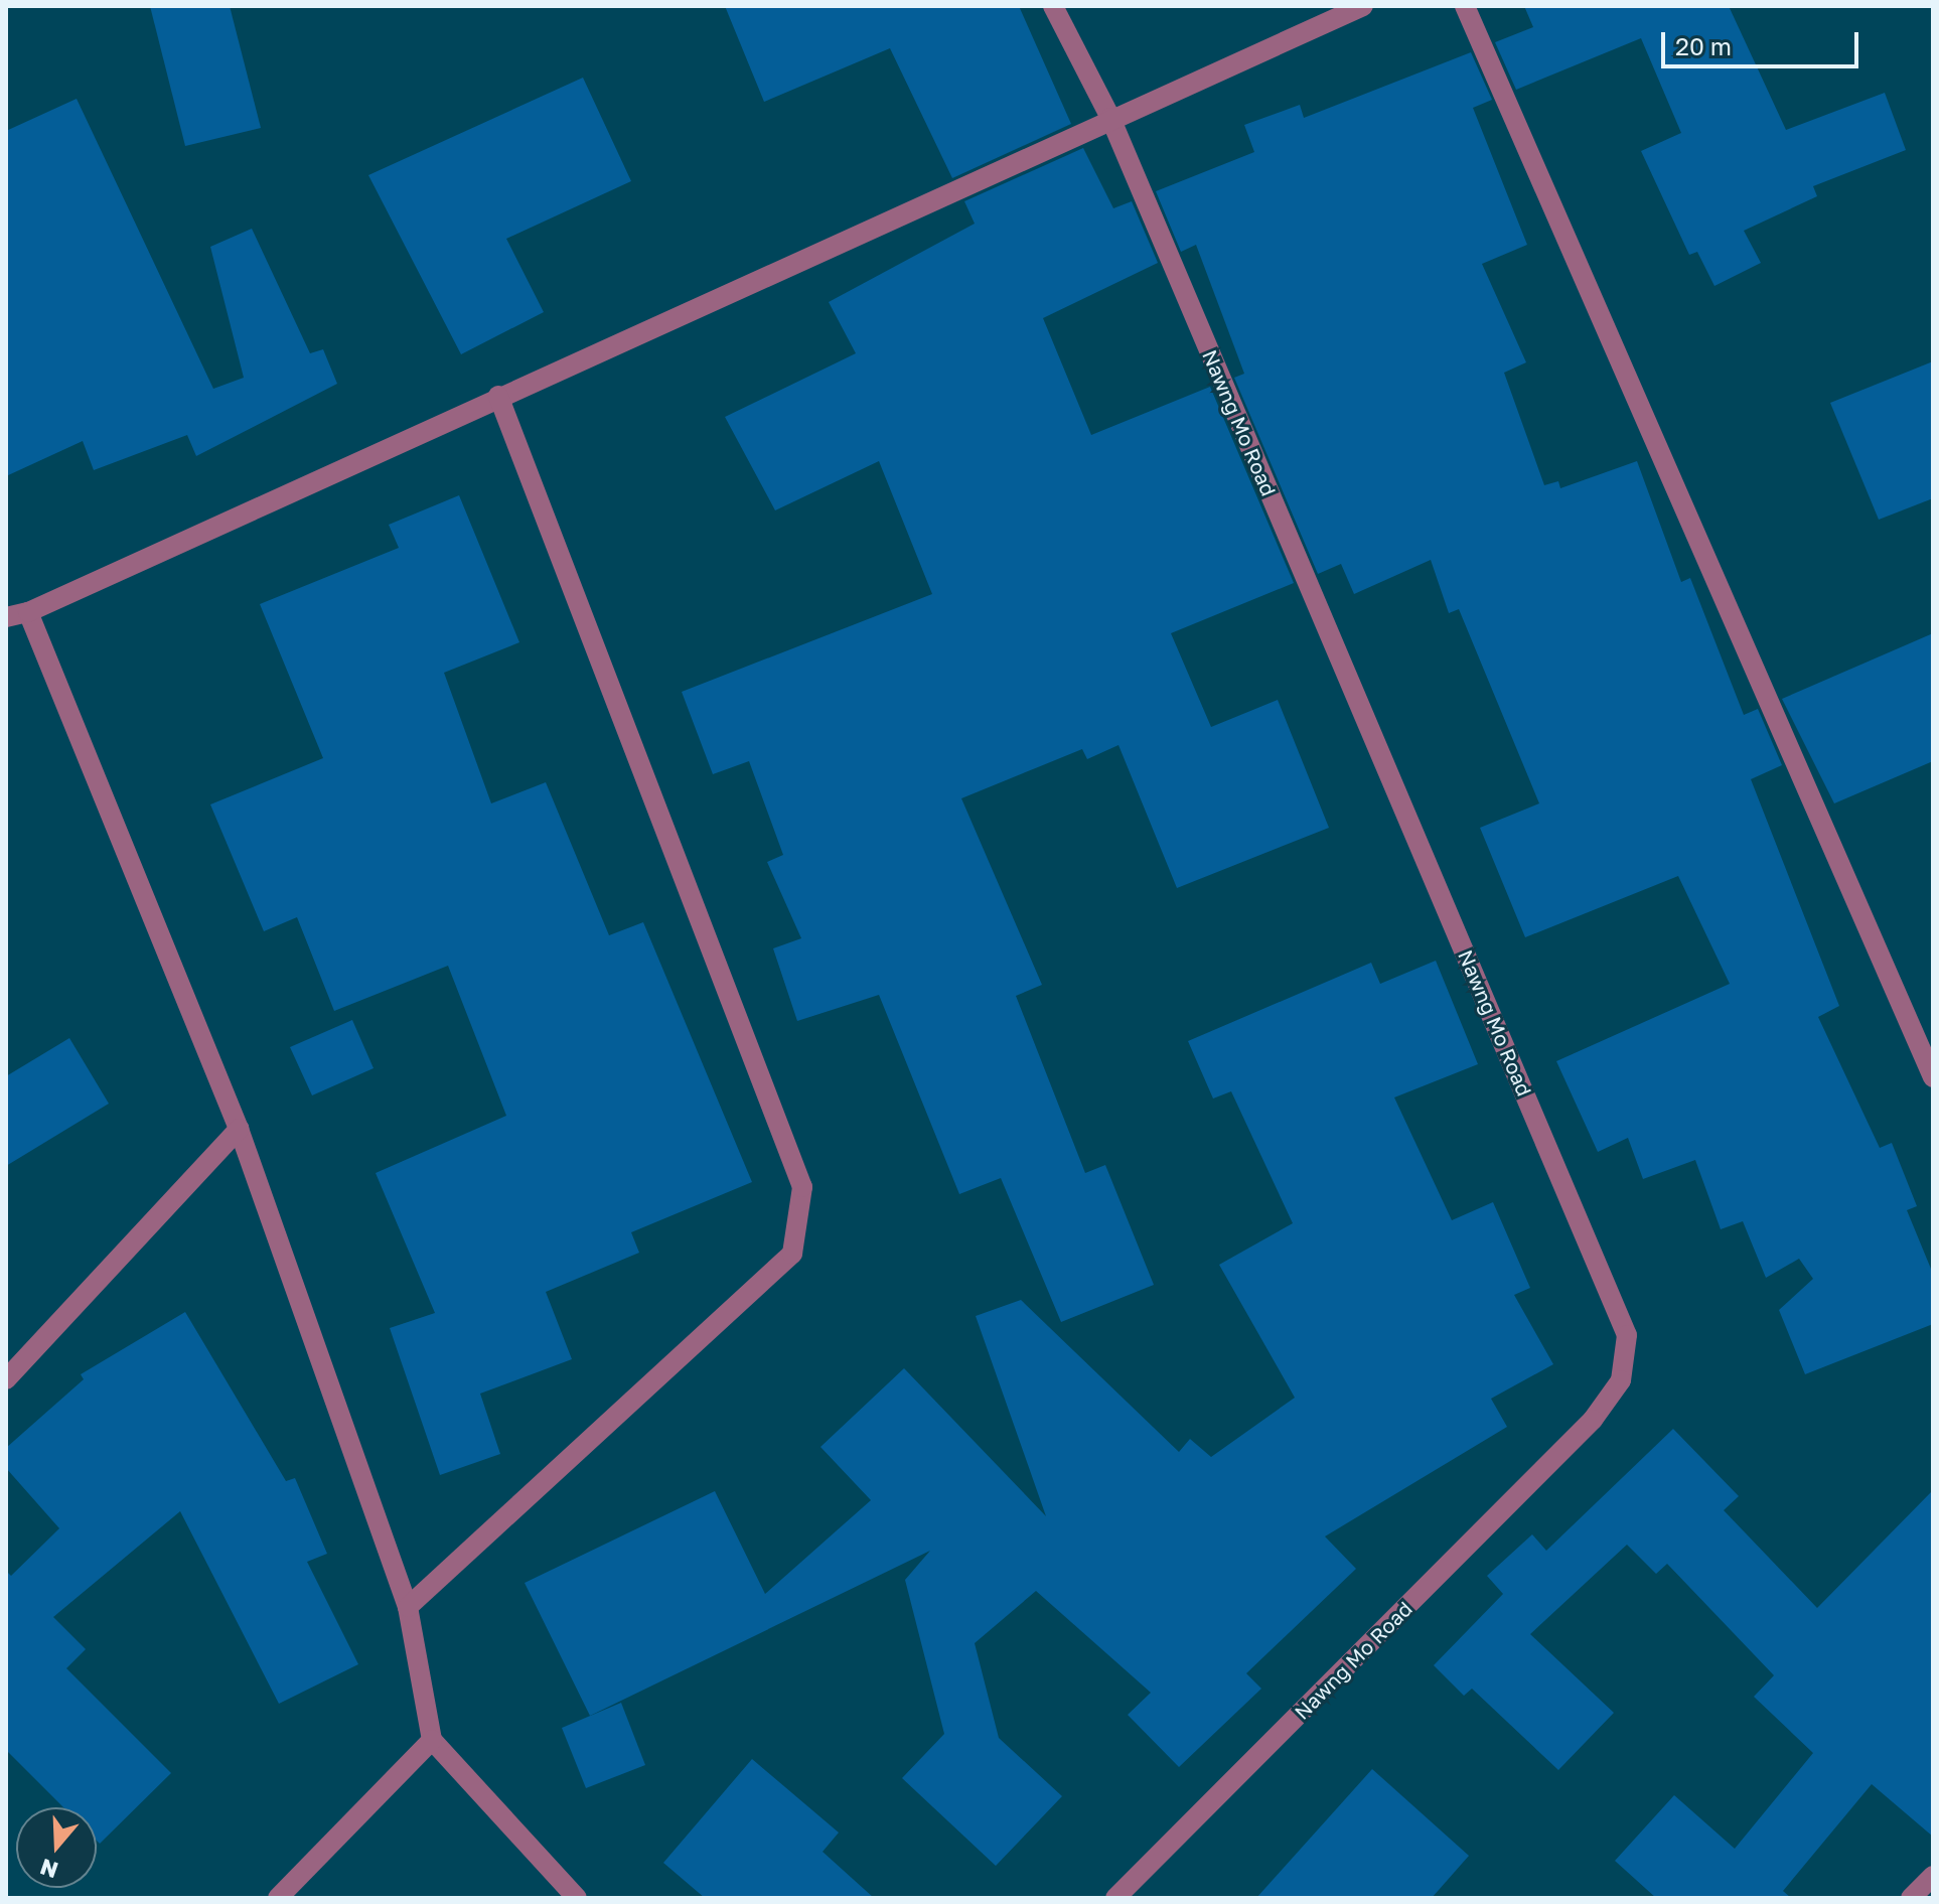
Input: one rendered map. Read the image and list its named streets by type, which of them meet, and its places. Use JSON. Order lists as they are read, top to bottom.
{
  "streets": {
    "street": ["Nawng Mo Road"]
  },
  "scale_bar": "20 m",
  "north": "bottom"
}
